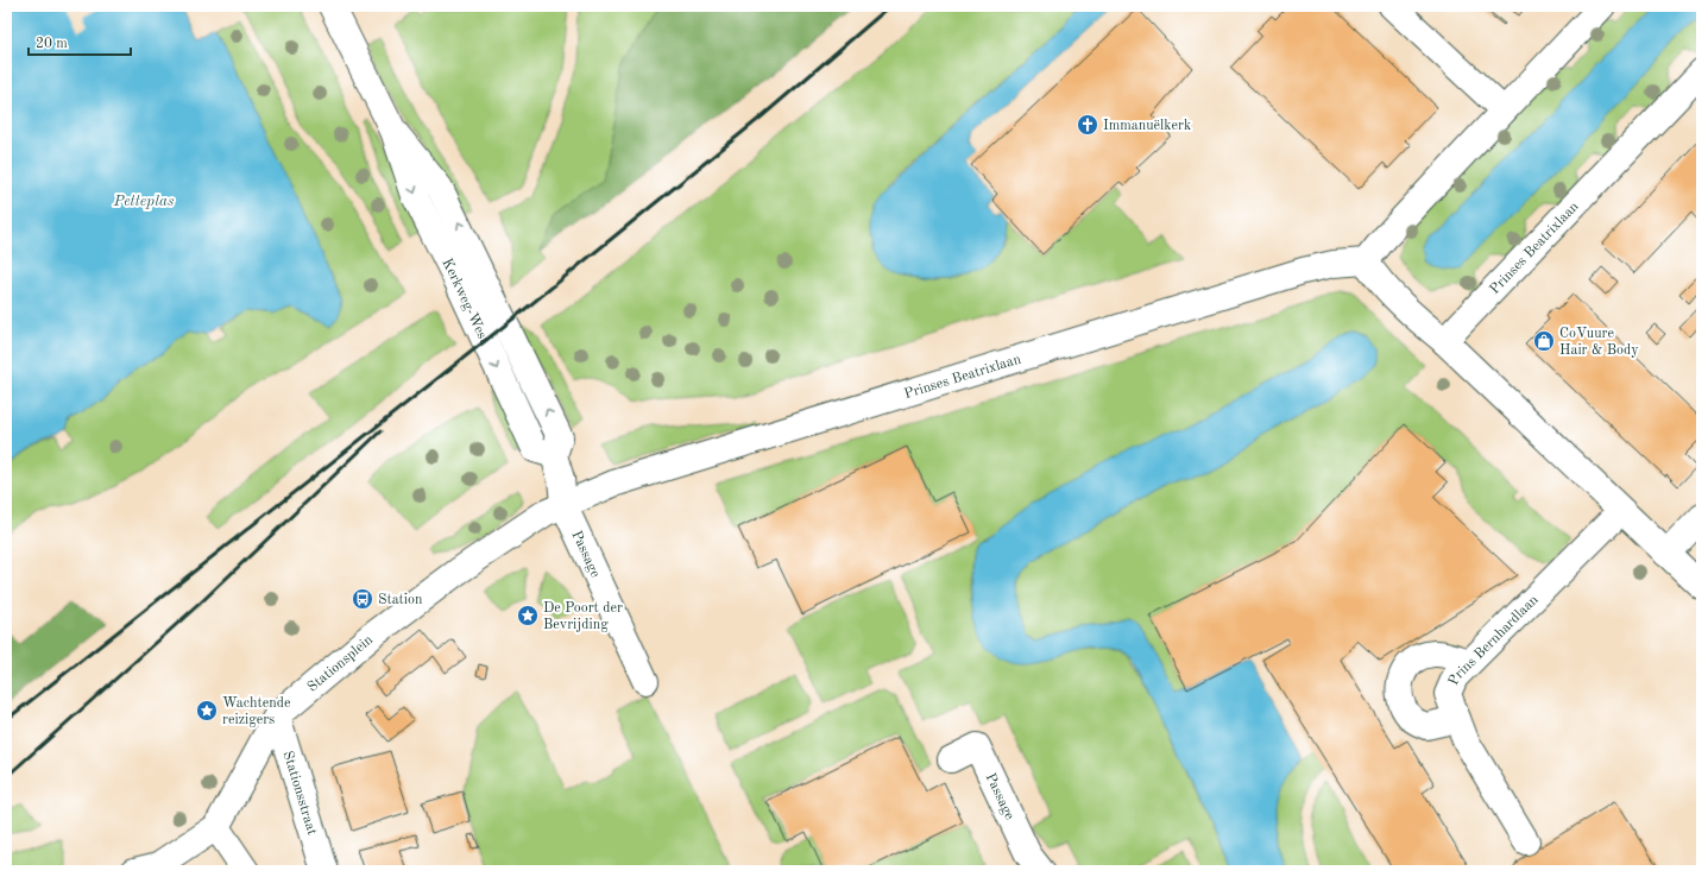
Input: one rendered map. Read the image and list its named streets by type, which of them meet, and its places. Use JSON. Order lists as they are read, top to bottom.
{
  "streets": {
    "street": [
      "Prinses Beatrixlaan",
      "Kerkweg-West",
      "Passage",
      "Prins Bernhardlaan",
      "Stationsplein",
      "Stationsstraat"
    ]
  },
  "crossings": [
    ["Prinses Beatrixlaan", "Kerkweg-West"],
    ["Prinses Beatrixlaan", "Passage"],
    ["Prinses Beatrixlaan", "Stationsplein"],
    ["Kerkweg-West", "Passage"],
    ["Kerkweg-West", "Stationsplein"],
    ["Passage", "Stationsplein"],
    ["Stationsplein", "Stationsstraat"]
  ],
  "water": ["Petteplas"],
  "places": {
    "church": ["Immanuëlkerk"],
    "shop": ["CoVuure Hair & Body"],
    "bus stop": ["Station"],
    "place": ["De Poort der Bevrijding", "Wachtende reizigers"]
  },
  "scale_bar": "20 m"
}
